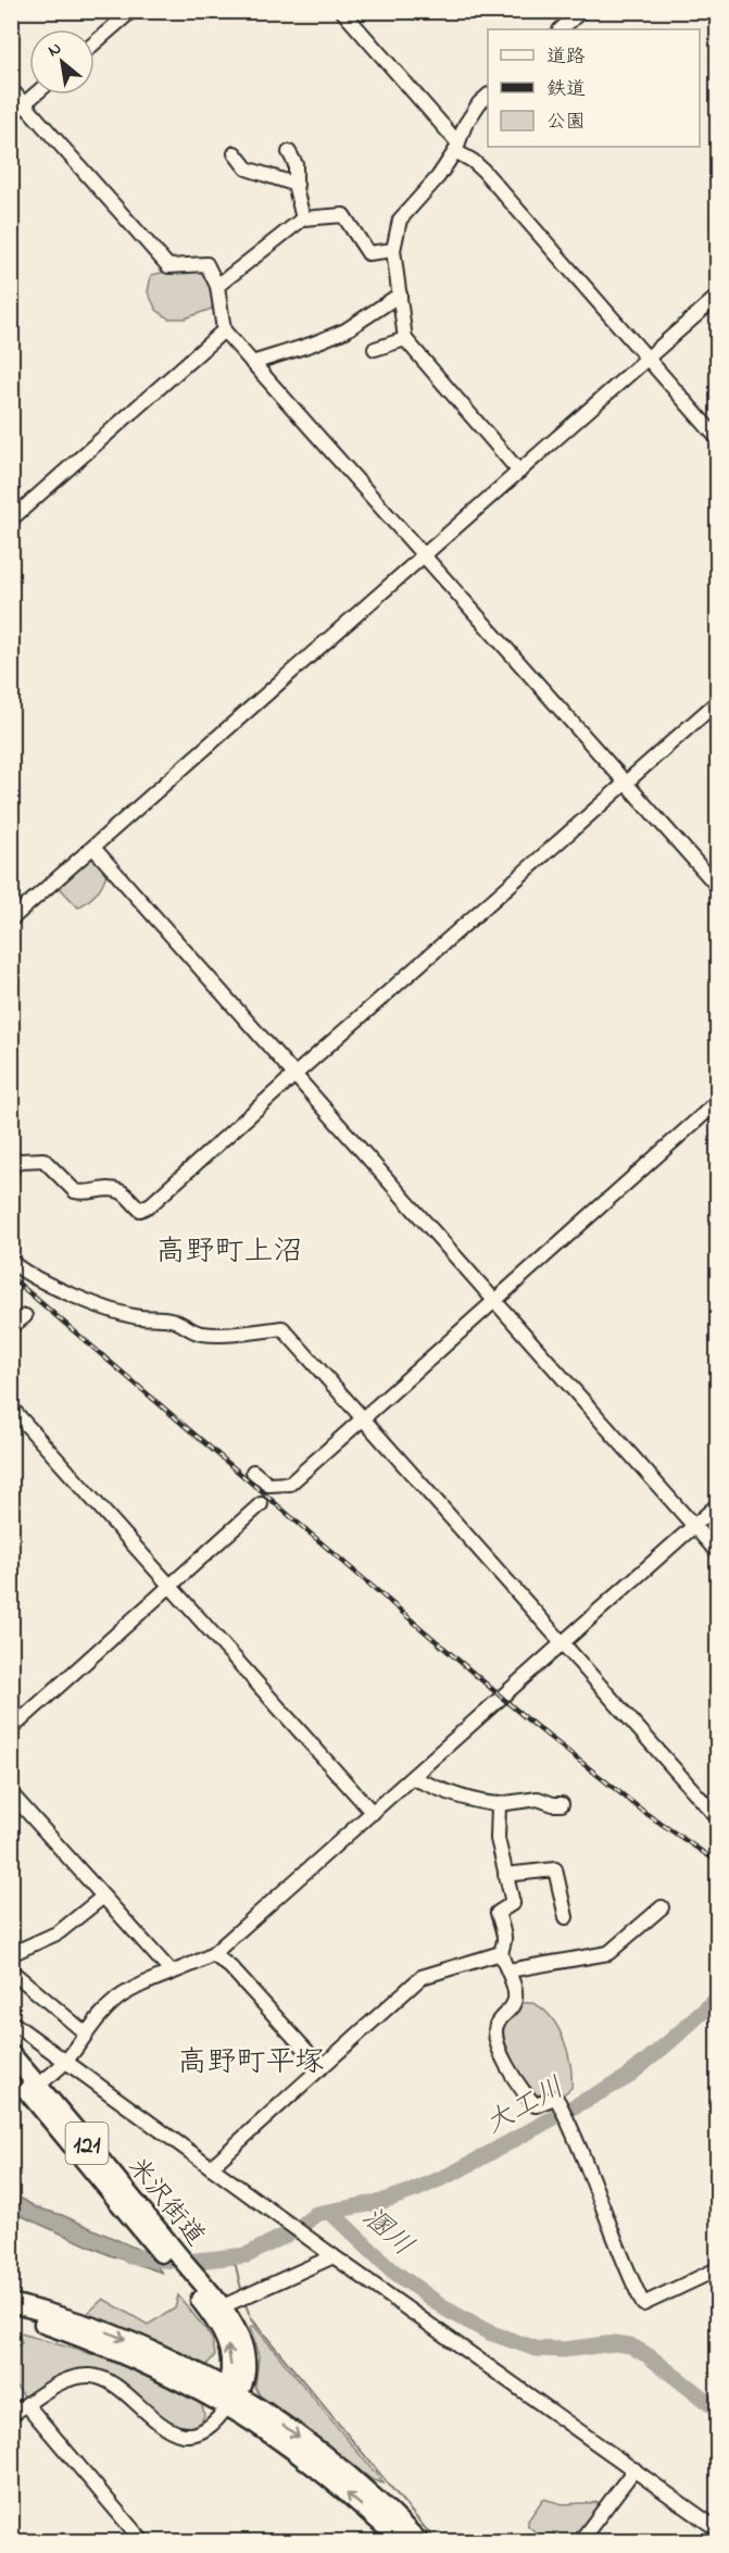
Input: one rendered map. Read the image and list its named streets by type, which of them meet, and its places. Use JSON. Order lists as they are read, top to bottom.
{
  "streets": {
    "highway": ["121", "米沢街道"]
  },
  "districts": ["高野町上沼", "高野町平塚"],
  "water": ["大工川", "溷川"],
  "legend": ["道路", "鉄道", "公園"],
  "north": "top left"
}
